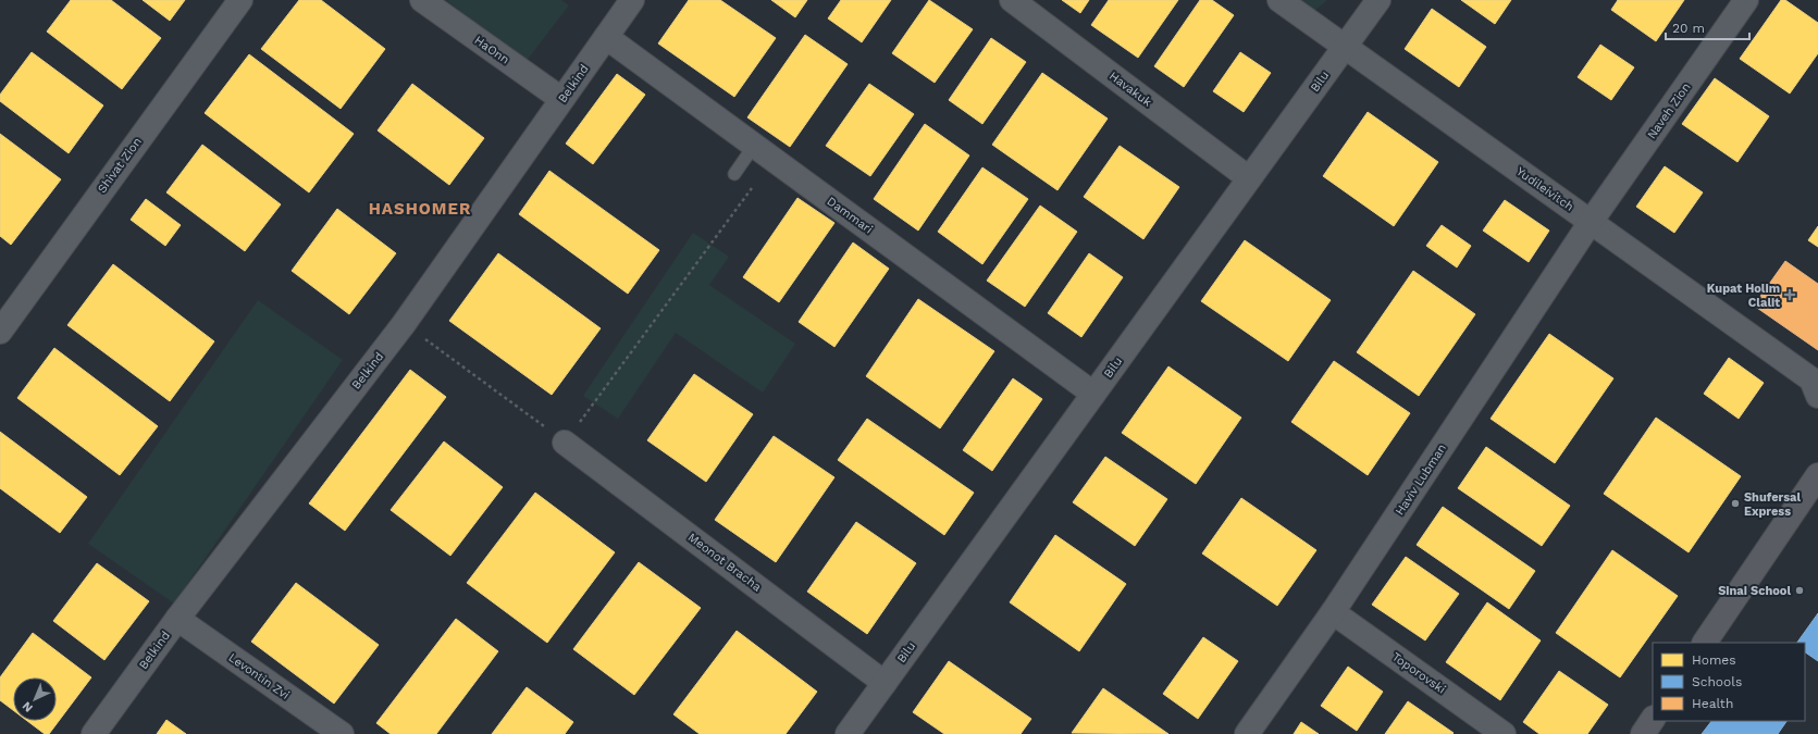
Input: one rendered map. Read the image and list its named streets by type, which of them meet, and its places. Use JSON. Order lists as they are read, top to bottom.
{
  "streets": {
    "street": [
      "HaOnn",
      "Bilu",
      "Belkind",
      "Havakuk",
      "Naveh Zion",
      "Shivat Zion",
      "Yudileivitch",
      "Dammari",
      "Haviv Lubman",
      "Meonot Bracha",
      "Toporovski",
      "Levontin Zvi"
    ]
  },
  "crossings": [
    ["HaOnn", "Belkind"],
    ["Bilu", "Havakuk"],
    ["Bilu", "Yudileivitch"],
    ["Bilu", "Dammari"],
    ["Bilu", "Meonot Bracha"],
    ["Belkind", "Dammari"],
    ["Belkind", "Levontin Zvi"],
    ["Naveh Zion", "Yudileivitch"],
    ["Naveh Zion", "Haviv Lubman"],
    ["Yudileivitch", "Haviv Lubman"],
    ["Haviv Lubman", "Toporovski"]
  ],
  "districts": ["HASHOMER"],
  "places": {
    "health": ["Kupat Holim Clalit"],
    "other": ["Shufersal Express", "Sinai School"]
  },
  "legend": ["Homes", "Schools", "Health"],
  "scale_bar": "20 m",
  "north": "bottom left"
}
